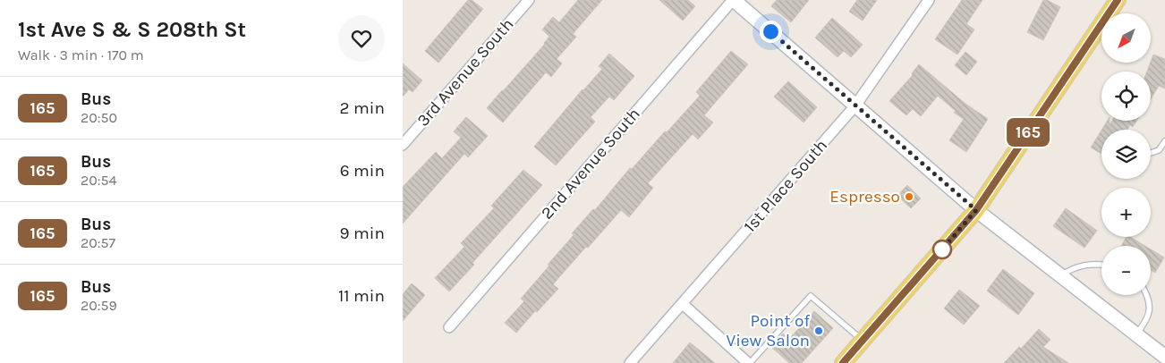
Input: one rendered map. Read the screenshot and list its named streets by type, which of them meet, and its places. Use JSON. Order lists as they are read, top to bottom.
{
  "streets": {
    "street": ["3rd Avenue South", "2nd Avenue South", "1st Place South"]
  },
  "places": ["Espresso", "Point of View Salon"],
  "lines": ["bus line 165"],
  "north": "bottom left",
  "page": {
    "heading": ["1st Ave S & S 208th St", "Walk · 3 min · 170 m"],
    "on_map": "165",
    "map_buttons": ["+", "−"],
    "list": [
      {
        "mark": "165",
        "name": "Bus",
        "note": "20:50",
        "value": "2 min"
      },
      {
        "mark": "165",
        "name": "Bus",
        "note": "20:54",
        "value": "6 min"
      },
      {
        "mark": "165",
        "name": "Bus",
        "note": "20:57",
        "value": "9 min"
      },
      {
        "mark": "165",
        "name": "Bus",
        "note": "20:59",
        "value": "11 min"
      }
    ]
  }
}
